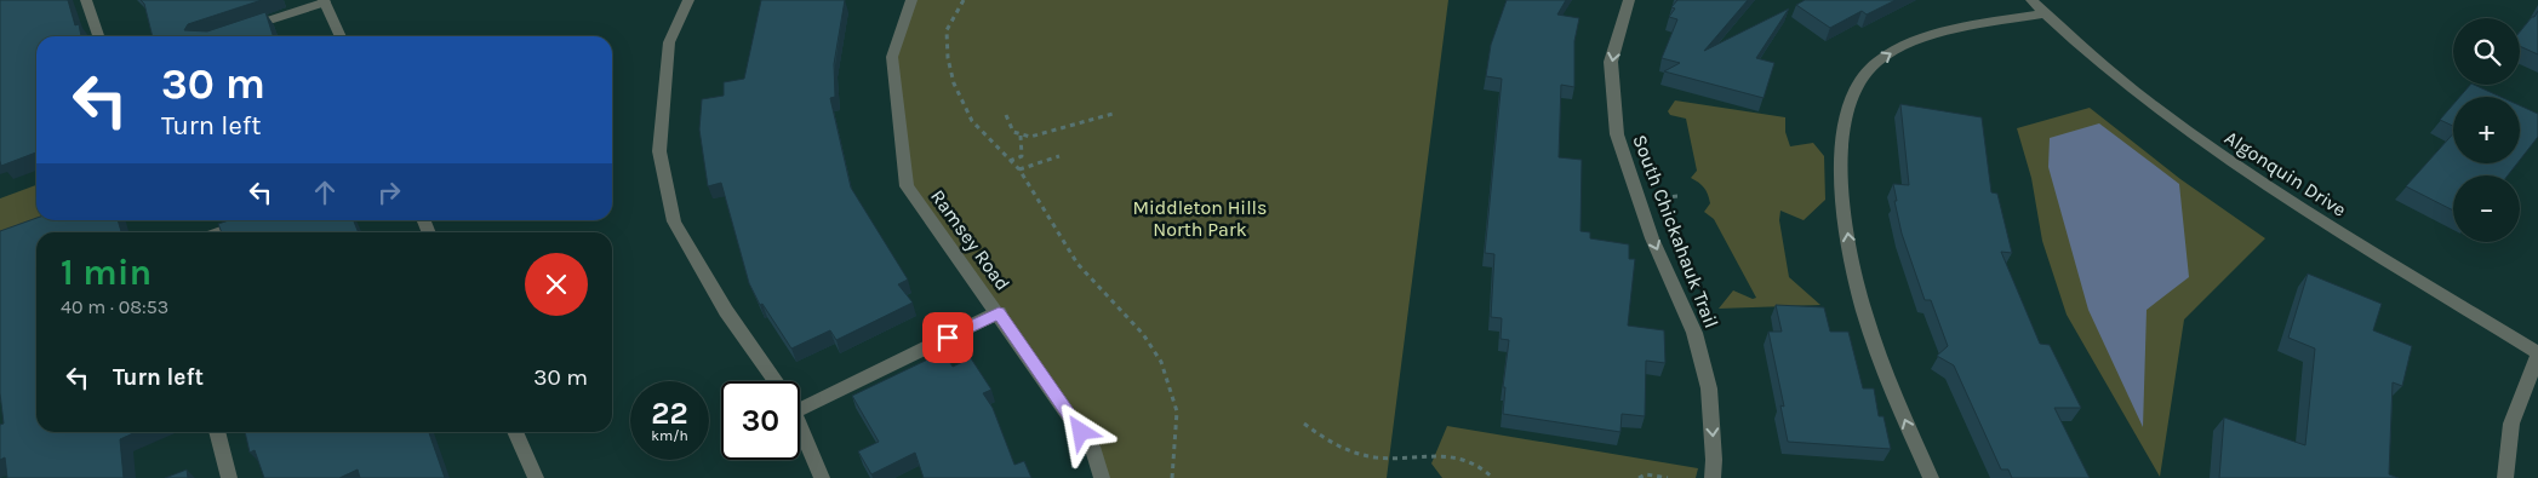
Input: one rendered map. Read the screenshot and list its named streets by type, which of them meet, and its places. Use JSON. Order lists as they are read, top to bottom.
{
  "streets": {
    "street": ["Algonquin Drive", "South Chickahauk Trail", "Ramsey Road"]
  },
  "one_way": ["South Chickahauk Trail"],
  "parks": ["Middleton Hills North Park"],
  "page": {
    "map_buttons": ["+", "−"],
    "turn": ["30 m", "Turn left"],
    "heading": ["1 min", "40 m · 08:53"],
    "list": [
      {
        "name": "Turn left",
        "value": "30 m"
      }
    ],
    "speed": "22 km/h",
    "limit": "30"
  }
}
